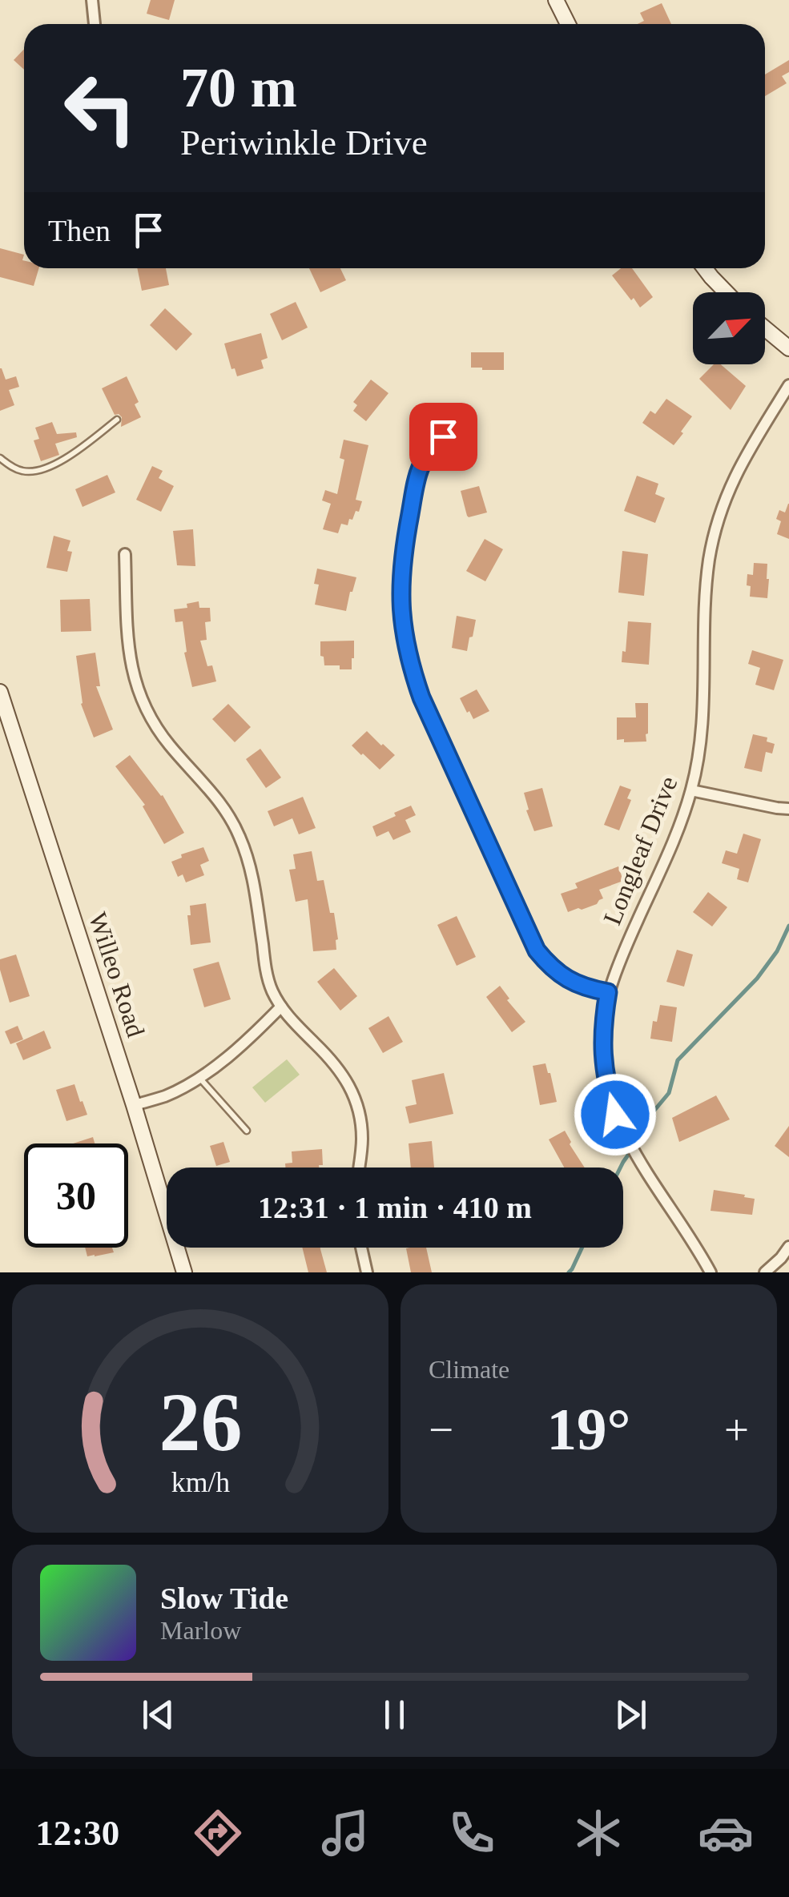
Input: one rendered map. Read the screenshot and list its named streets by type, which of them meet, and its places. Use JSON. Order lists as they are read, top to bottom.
{
  "streets": {
    "street": ["Longleaf Drive", "Willeo Road"]
  },
  "north": "top right",
  "page": {
    "turn": ["70 m", "Periwinkle Drive"],
    "then": "Then",
    "limit": "30",
    "trip": "12:31 · 1 min · 410 m",
    "tile": "Climate",
    "heat": ["−", "19°", "+"],
    "song": ["Slow Tide", "Marlow"],
    "tabs": "12:30",
    "gauge": ["26", "km/h"]
  }
}
